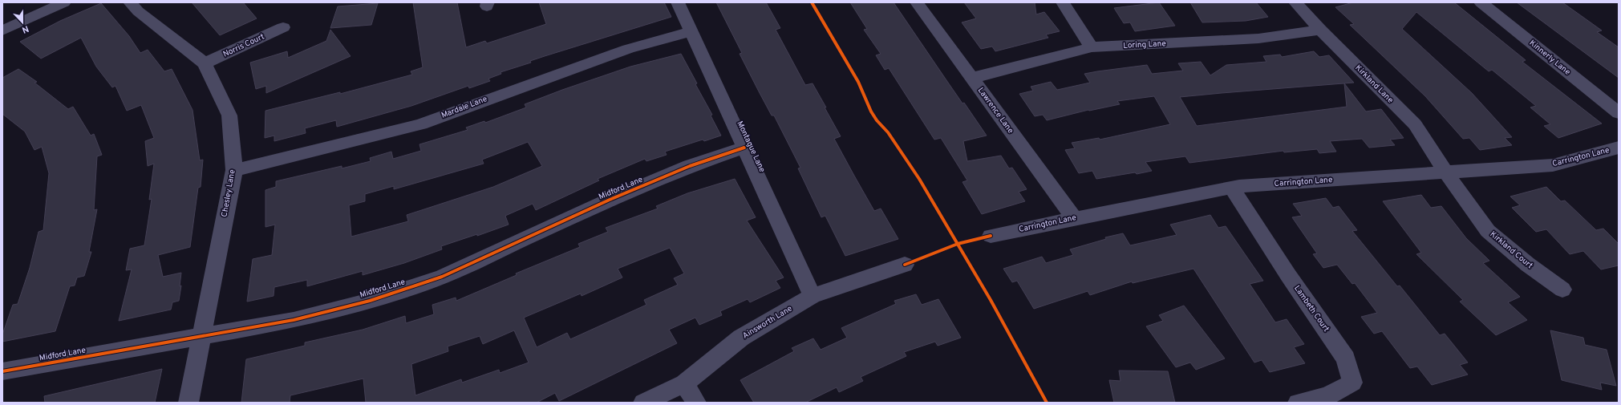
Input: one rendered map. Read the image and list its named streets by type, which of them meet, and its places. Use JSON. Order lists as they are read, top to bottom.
{
  "streets": {
    "street": [
      "Loring Lane",
      "Norris Court",
      "Kinnerly Lane",
      "Kirkland Lane",
      "Mardale Lane",
      "Lawrence Lane",
      "Montague Lane",
      "Carrington Lane",
      "Midford Lane",
      "Chesley Lane",
      "Kirkland Court",
      "Lambeth Court",
      "Ainsworth Lane"
    ]
  },
  "crossings": [
    ["Loring Lane", "Kirkland Lane"],
    ["Loring Lane", "Lawrence Lane"],
    ["Norris Court", "Chesley Lane"],
    ["Kirkland Lane", "Carrington Lane"],
    ["Kirkland Lane", "Kirkland Court"],
    ["Mardale Lane", "Montague Lane"],
    ["Mardale Lane", "Chesley Lane"],
    ["Lawrence Lane", "Carrington Lane"],
    ["Montague Lane", "Midford Lane"],
    ["Montague Lane", "Ainsworth Lane"],
    ["Carrington Lane", "Kirkland Court"],
    ["Carrington Lane", "Lambeth Court"],
    ["Midford Lane", "Chesley Lane"]
  ],
  "north": "bottom"
}
